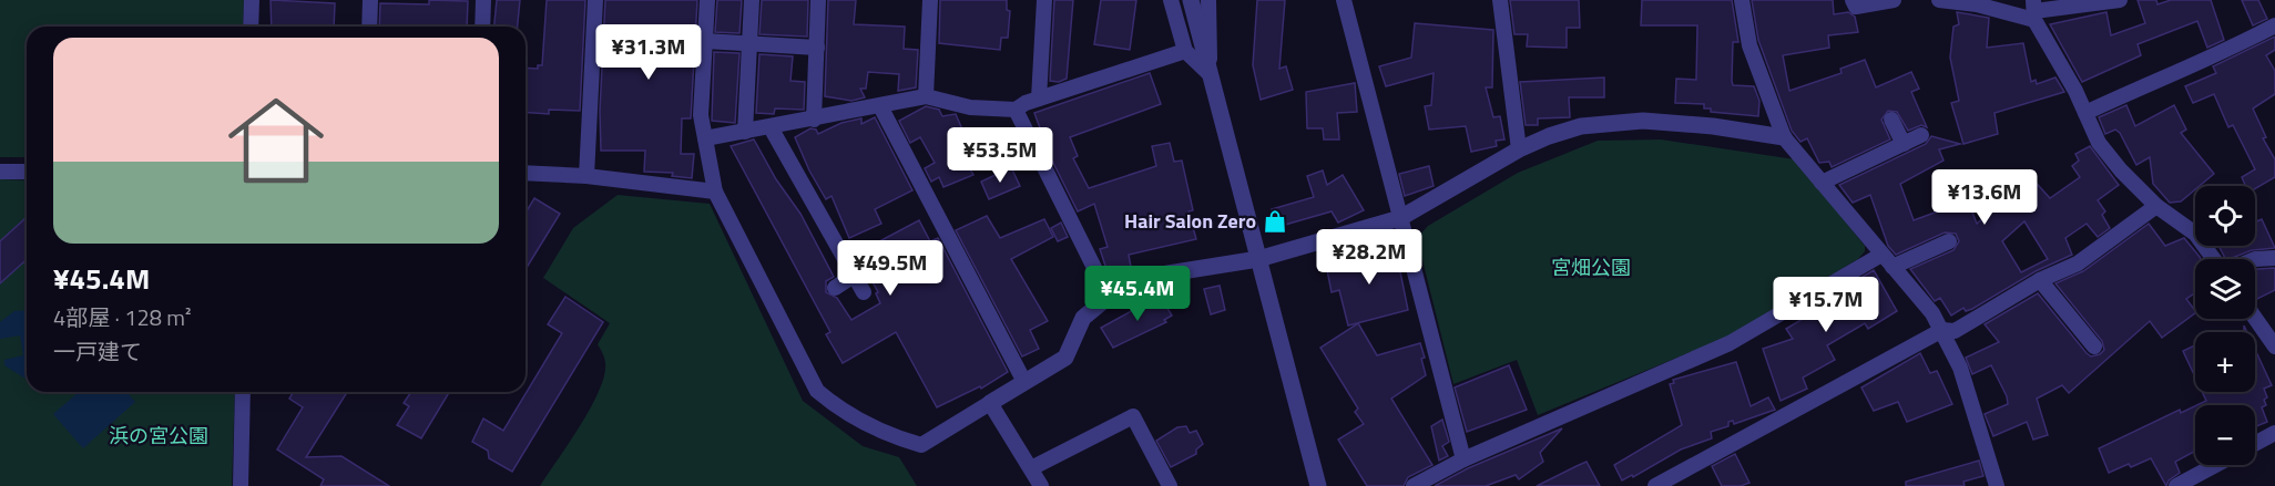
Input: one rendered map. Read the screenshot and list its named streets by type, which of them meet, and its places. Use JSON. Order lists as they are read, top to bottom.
{
  "parks": ["宮畑公園", "浜の宮公園"],
  "places": {
    "shop": ["Hair Salon Zero"]
  },
  "page": {
    "price": [
      "¥31.3M",
      "¥53.5M",
      "¥13.6M",
      "¥28.2M",
      "¥49.5M",
      "¥45.4M",
      "¥15.7M"
    ],
    "list": [
      {
        "name": "¥45.4M",
        "note": "4部屋 · 128 m² · 一戸建て"
      }
    ],
    "map_buttons": ["+", "−"]
  }
}
